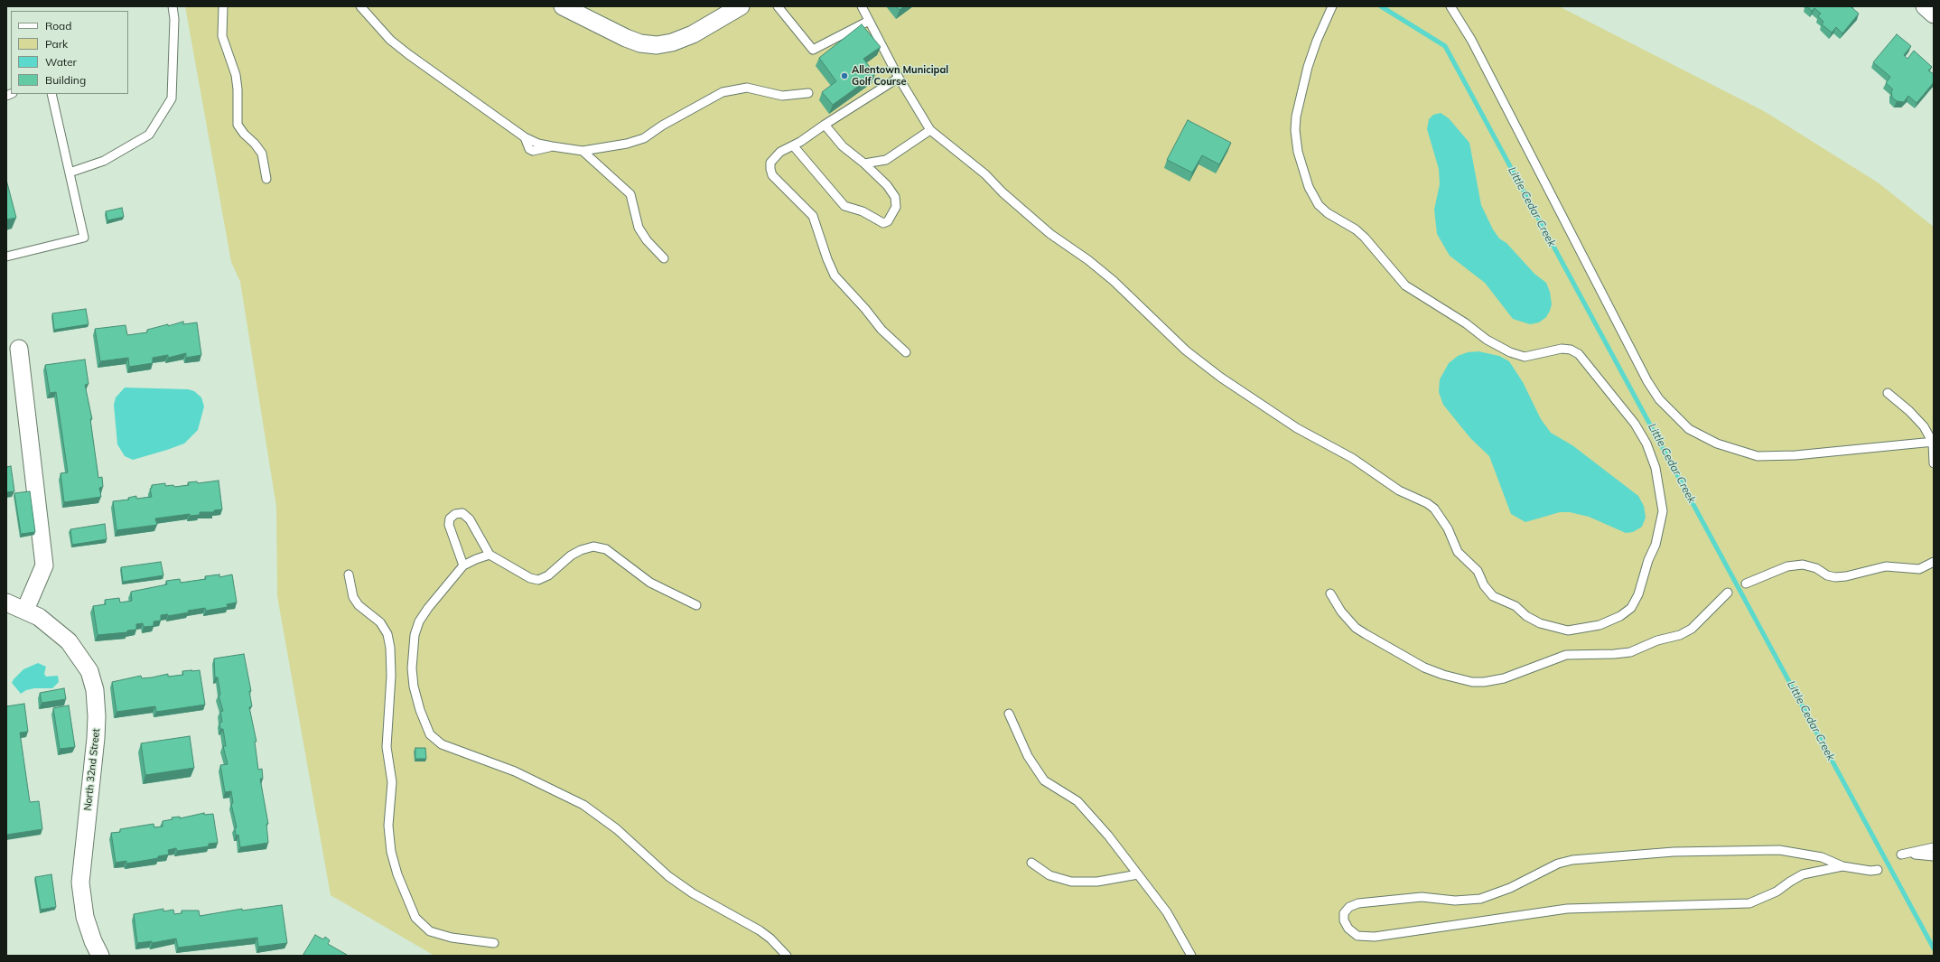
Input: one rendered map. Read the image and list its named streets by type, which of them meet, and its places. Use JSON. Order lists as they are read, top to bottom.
{
  "streets": {
    "street": ["North 32nd Street"]
  },
  "water": ["Little Cedar Creek"],
  "places": ["Allentown Municipal Golf Course"],
  "legend": [
    "Road",
    "Park",
    "Water",
    "Building"
  ]
}
